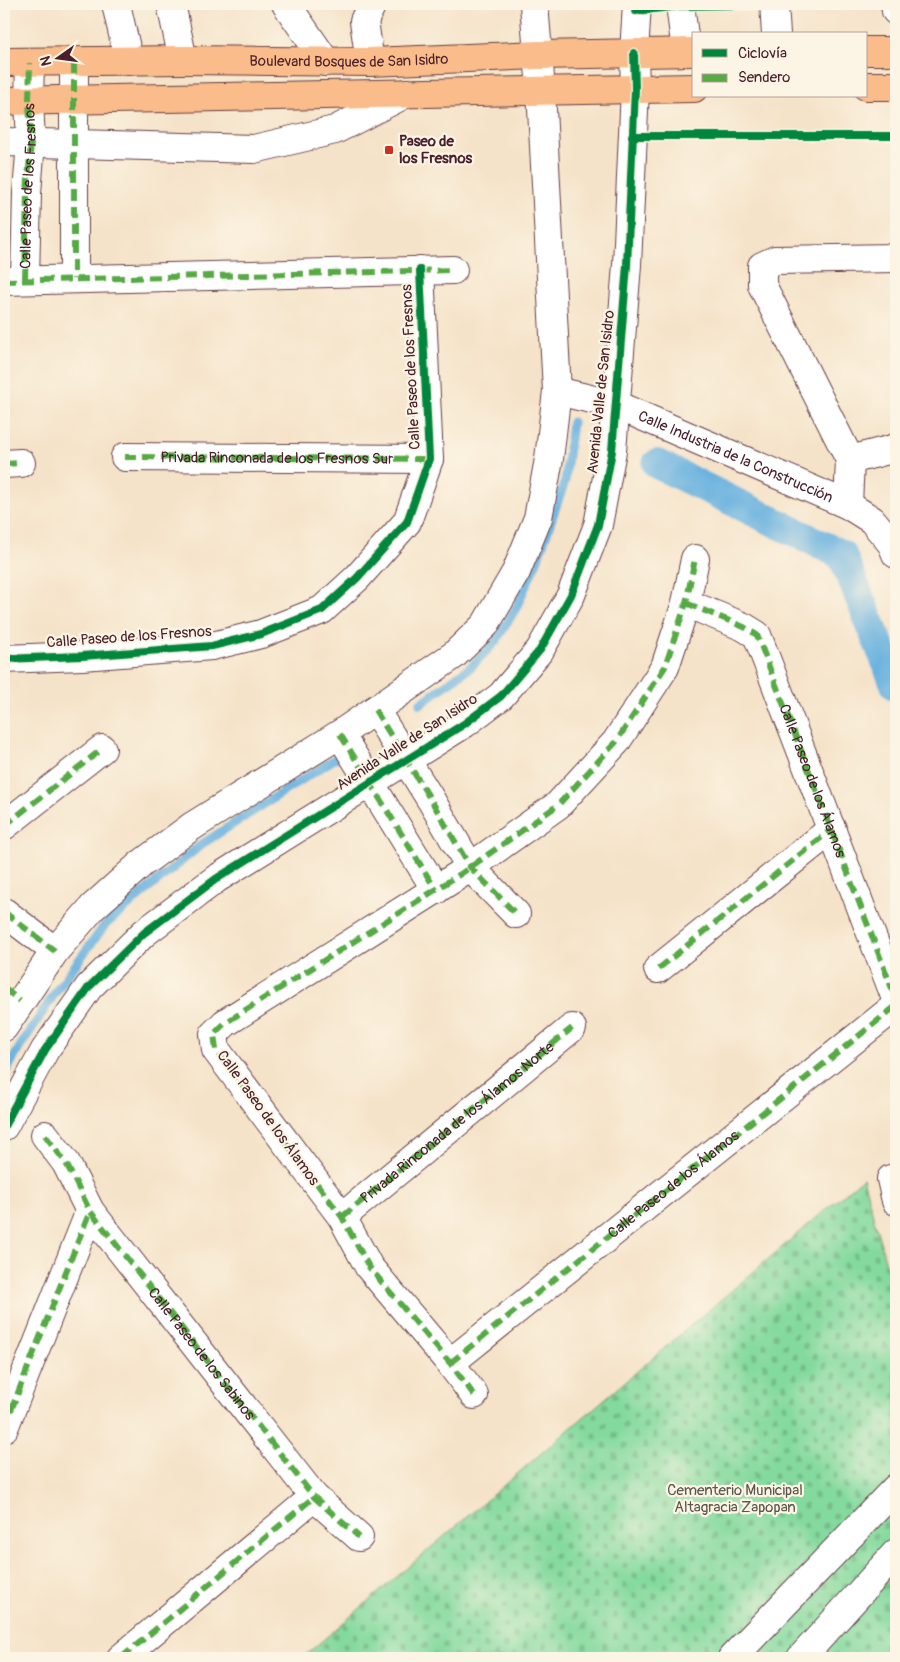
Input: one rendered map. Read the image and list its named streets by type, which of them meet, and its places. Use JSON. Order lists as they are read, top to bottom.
{
  "streets": {
    "main road": ["Boulevard Bosques de San Isidro"],
    "street": [
      "Calle Paseo de los Fresnos",
      "Avenida Valle de San Isidro",
      "Calle Industria de la Construcción",
      "Privada Rinconada de los Fresnos Sur",
      "Calle Paseo de los Álamos",
      "Privada Rinconada de los Álamos Norte",
      "Calle Paseo de los Sabinos"
    ]
  },
  "crossings": [
    ["Boulevard Bosques de San Isidro", "Calle Paseo de los Fresnos"],
    ["Boulevard Bosques de San Isidro", "Avenida Valle de San Isidro"],
    ["Calle Paseo de los Fresnos", "Privada Rinconada de los Fresnos Sur"],
    ["Avenida Valle de San Isidro", "Calle Industria de la Construcción"],
    ["Calle Paseo de los Álamos", "Privada Rinconada de los Álamos Norte"]
  ],
  "parks": ["Cementerio Municipal Altagracia Zapopan"],
  "places": {
    "transit": ["Paseo de los Fresnos"]
  },
  "legend": ["Ciclovía", "Sendero"],
  "north": "left"
}
